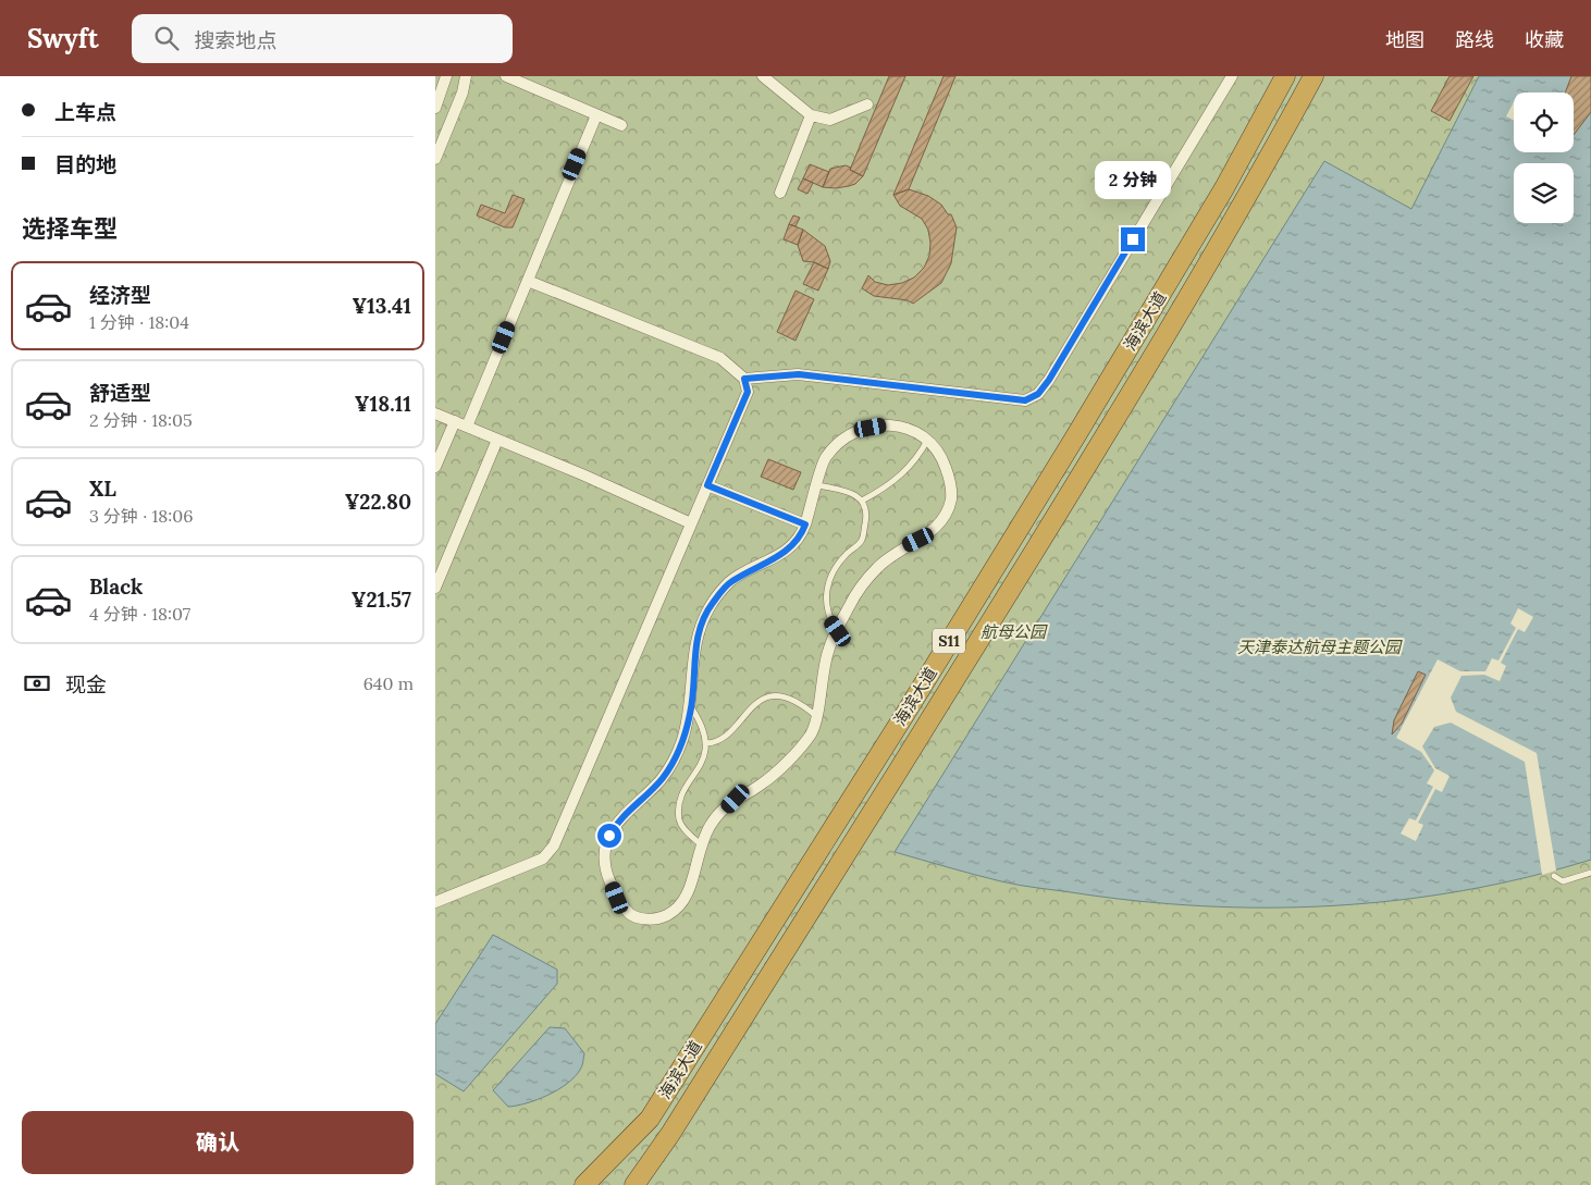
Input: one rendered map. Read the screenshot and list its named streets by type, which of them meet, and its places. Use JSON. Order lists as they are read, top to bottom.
{
  "streets": {
    "highway": ["海滨大道", "S11"]
  },
  "parks": ["航母公园", "天津泰达航母主题公园"],
  "page": {
    "header": "Swyft",
    "search": "搜索地点",
    "nav": ["地图", "路线", "收藏"],
    "banner": ["上车点", "目的地"],
    "bubble": "2 分钟",
    "heading": "选择车型",
    "list": [
      {
        "name": "经济型",
        "note": "1 分钟 · 18:04",
        "value": "¥13.41"
      },
      {
        "name": "舒适型",
        "note": "2 分钟 · 18:05",
        "value": "¥18.11"
      },
      {
        "name": "XL",
        "note": "3 分钟 · 18:06",
        "value": "¥22.80"
      },
      {
        "name": "Black",
        "note": "4 分钟 · 18:07",
        "value": "¥21.57"
      }
    ],
    "pay": ["现金", "640 m"],
    "buttons": "确认"
  }
}
